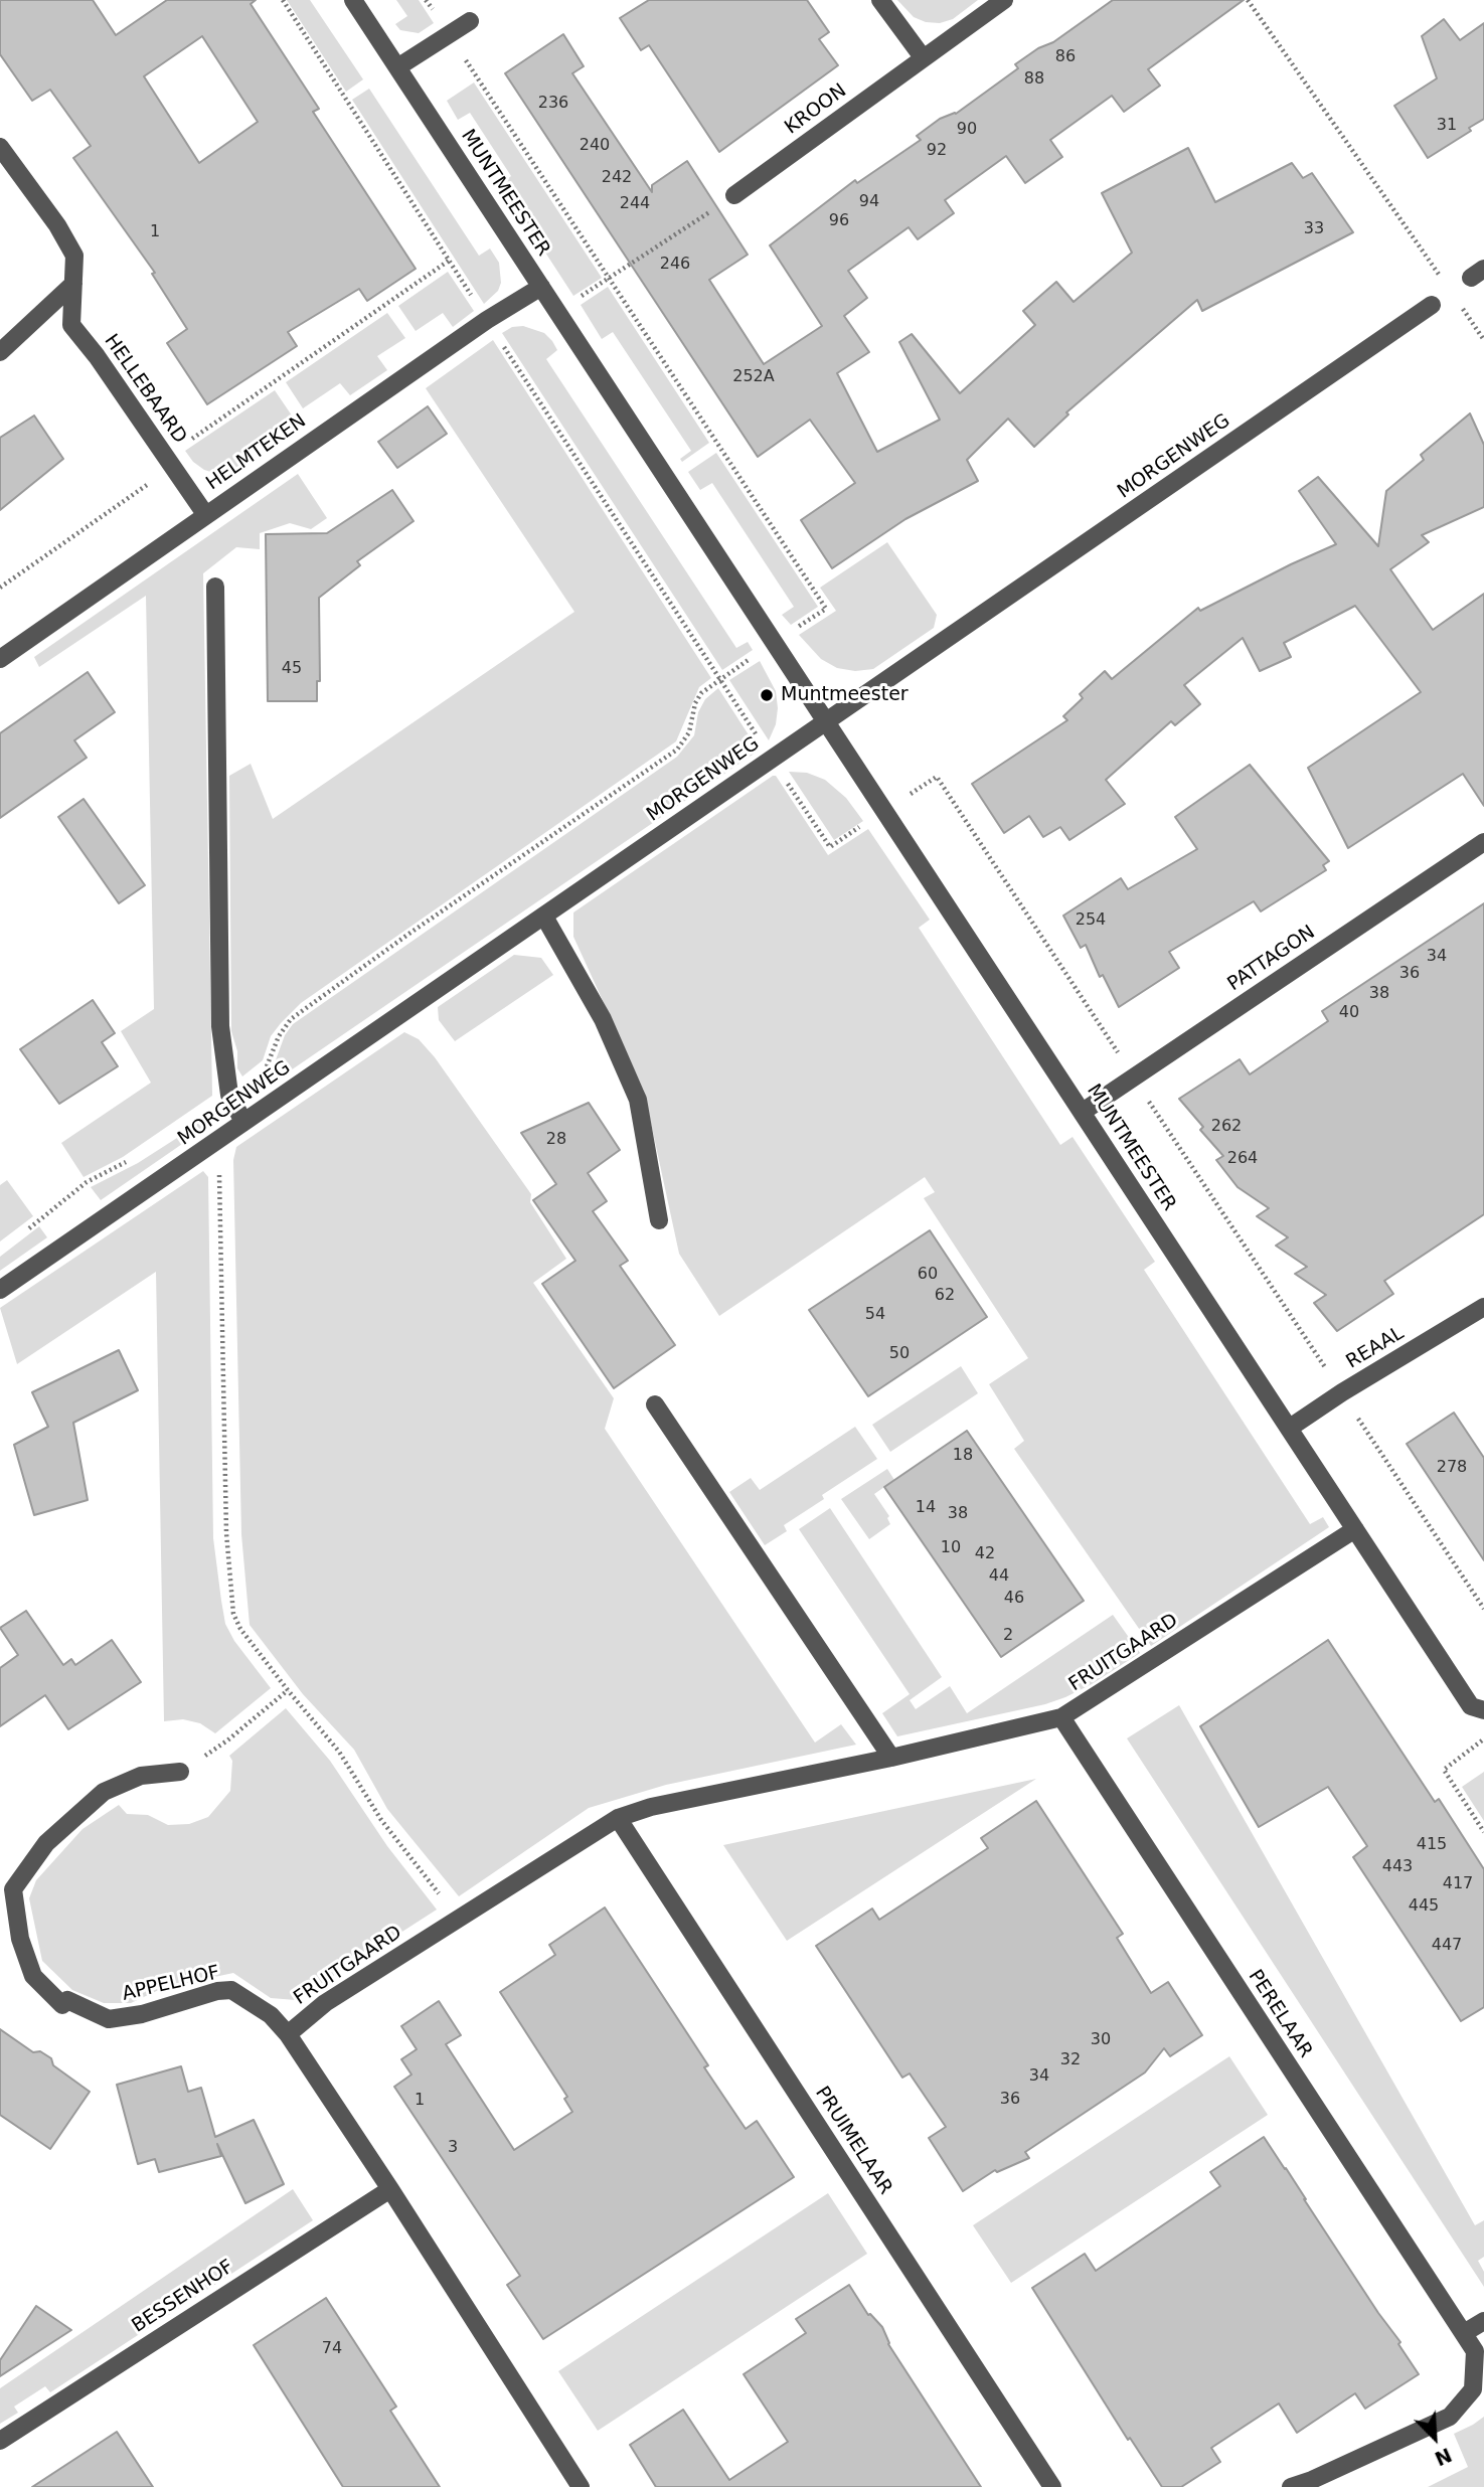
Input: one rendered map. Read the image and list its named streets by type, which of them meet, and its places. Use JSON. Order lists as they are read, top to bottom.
{
  "streets": {
    "street": [
      "KROON",
      "MUNTMEESTER",
      "HELLEBAARD",
      "HELMTEKEN",
      "MORGENWEG",
      "PATTAGON",
      "REAAL",
      "FRUITGAARD",
      "APPELHOF",
      "PERELAAR",
      "PRUIMELAAR",
      "BESSENHOF"
    ]
  },
  "crossings": [
    ["MUNTMEESTER", "HELMTEKEN"],
    ["MUNTMEESTER", "MORGENWEG"],
    ["MUNTMEESTER", "PATTAGON"],
    ["MUNTMEESTER", "REAAL"],
    ["MUNTMEESTER", "FRUITGAARD"],
    ["HELLEBAARD", "HELMTEKEN"],
    ["FRUITGAARD", "APPELHOF"],
    ["FRUITGAARD", "PERELAAR"],
    ["FRUITGAARD", "PRUIMELAAR"],
    ["FRUITGAARD", "BESSENHOF"]
  ],
  "places": ["Muntmeester"],
  "house_numbers": [
    "86",
    "88",
    "236",
    "31",
    "90",
    "240",
    "92",
    "242",
    "94",
    "244",
    "96",
    "33",
    "1",
    "246",
    "252A",
    "45",
    "254",
    "34",
    "36",
    "38",
    "40",
    "262",
    "28",
    "264",
    "60",
    "62",
    "54",
    "50",
    "18",
    "278",
    "14",
    "38",
    "10",
    "42",
    "44",
    "46",
    "2",
    "415",
    "443",
    "417",
    "445",
    "447",
    "30",
    "32",
    "34",
    "36",
    "1",
    "3",
    "74"
  ],
  "north": "bottom right"
}
